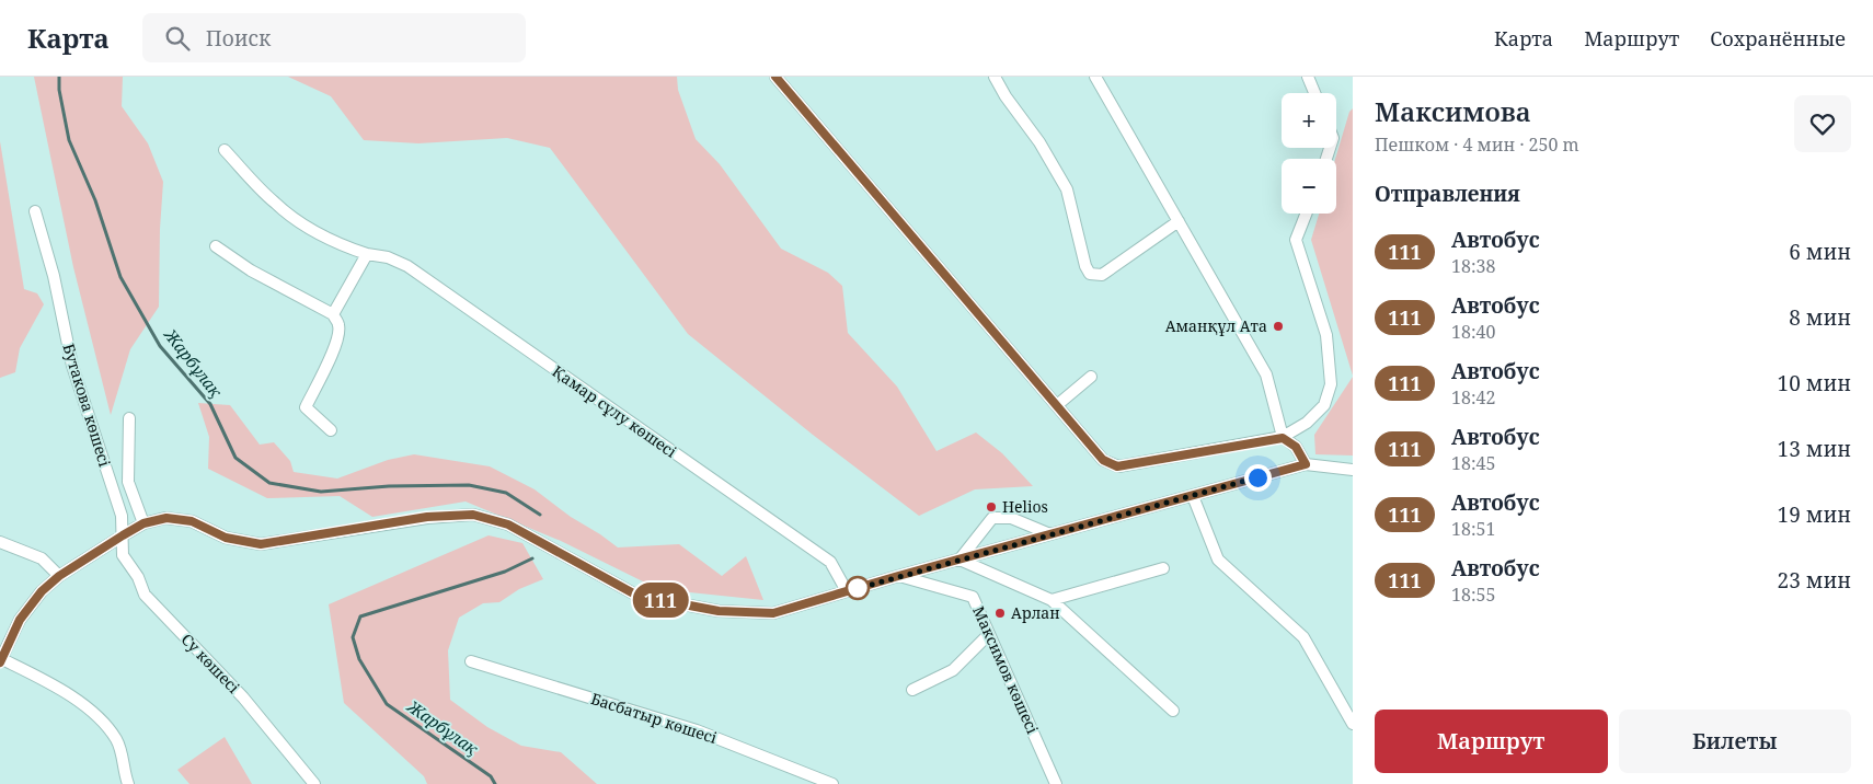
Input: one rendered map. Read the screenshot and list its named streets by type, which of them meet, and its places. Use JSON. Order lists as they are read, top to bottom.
{
  "streets": {
    "street": [
      "Бутакова көшесі",
      "Қамар сұлу көшесі",
      "Су көшесі",
      "Максимов көшесі",
      "Басбатыр көшесі"
    ]
  },
  "crossings": [
    ["Бутакова көшесі", "Су көшесі"]
  ],
  "water": ["Жарбұлақ"],
  "places": ["Аманқұл Ата", "Helios", "Арлан"],
  "lines": ["bus line 111"],
  "page": {
    "header": "Карта",
    "search": "Поиск",
    "nav": ["Карта", "Маршрут", "Сохранённые"],
    "on_map": "111",
    "heading": [
      ["Максимова", "Пешком · 4 мин · 250 m"],
      "Отправления"
    ],
    "map_buttons": ["+", "−"],
    "list": [
      {
        "mark": "111",
        "name": "Автобус",
        "note": "18:38",
        "value": "6 мин"
      },
      {
        "mark": "111",
        "name": "Автобус",
        "note": "18:40",
        "value": "8 мин"
      },
      {
        "mark": "111",
        "name": "Автобус",
        "note": "18:42",
        "value": "10 мин"
      },
      {
        "mark": "111",
        "name": "Автобус",
        "note": "18:45",
        "value": "13 мин"
      },
      {
        "mark": "111",
        "name": "Автобус",
        "note": "18:51",
        "value": "19 мин"
      },
      {
        "mark": "111",
        "name": "Автобус",
        "note": "18:55",
        "value": "23 мин"
      }
    ],
    "buttons": ["Маршрут", "Билеты"]
  }
}
